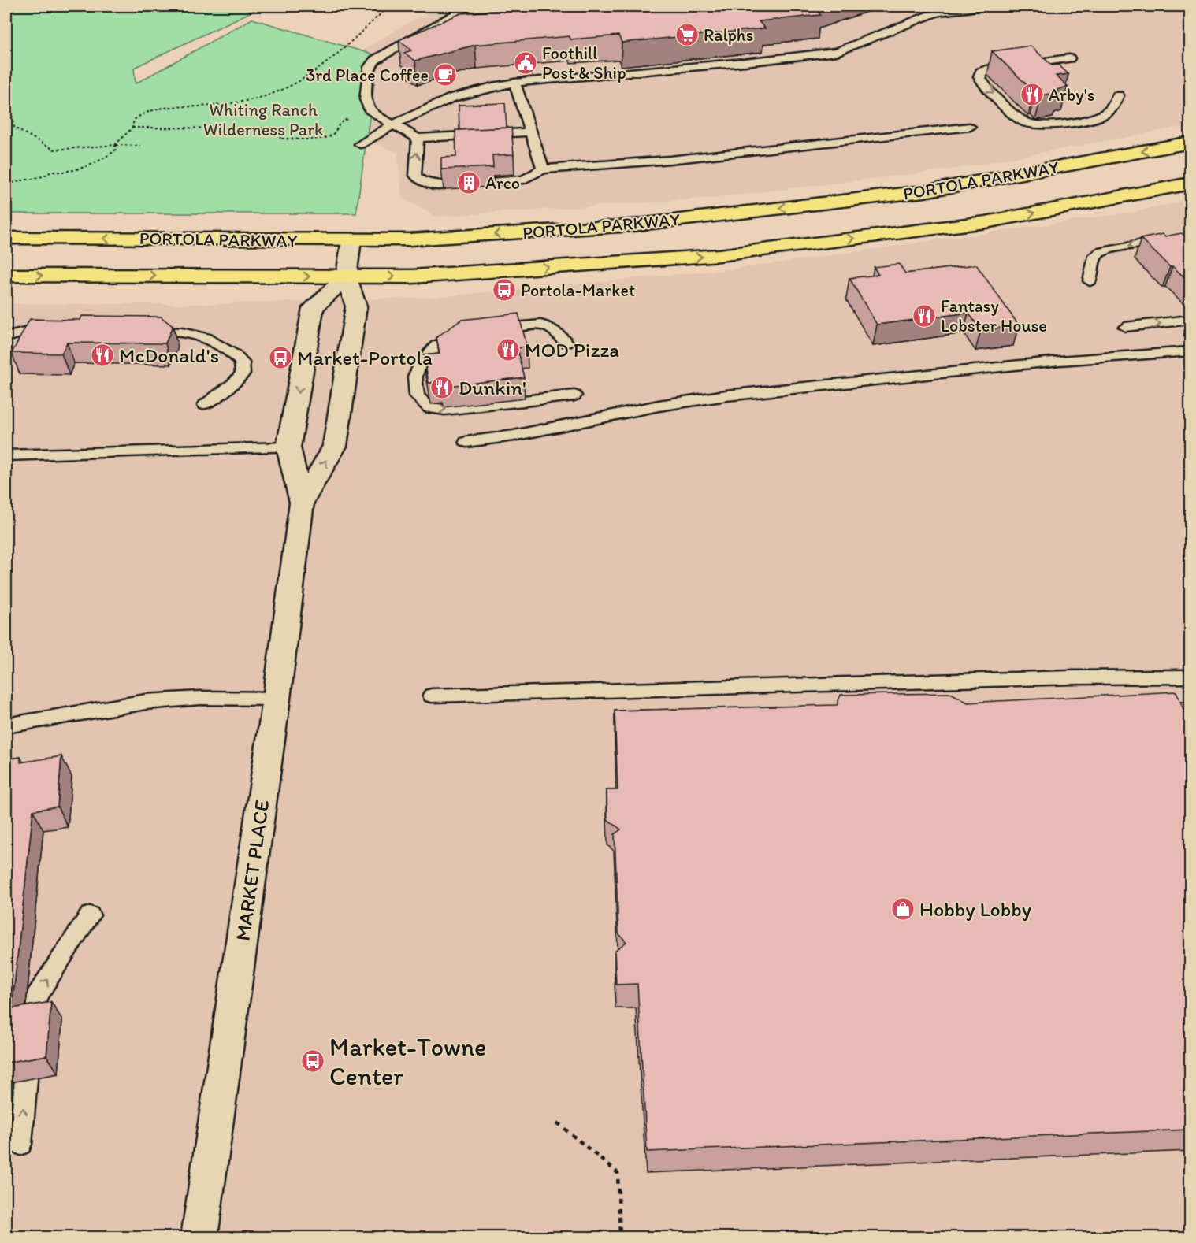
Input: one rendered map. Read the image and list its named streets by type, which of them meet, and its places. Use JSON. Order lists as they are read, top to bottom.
{
  "streets": {
    "main road": ["PORTOLA PARKWAY"],
    "street": ["MARKET PLACE"]
  },
  "crossings": [
    ["PORTOLA PARKWAY", "MARKET PLACE"]
  ],
  "parks": ["Whiting Ranch Wilderness Park"],
  "places": {
    "supermarket": ["Ralphs"],
    "public building": ["Foothill Post & Ship"],
    "cafe": ["3rd Place Coffee"],
    "restaurant": [
      "Arby's",
      "Fantasy Lobster House",
      "MOD Pizza",
      "McDonald's",
      "Dunkin'"
    ],
    "building": ["Arco"],
    "bus stop": ["Portola-Market", "Market-Portola", "Market-Towne Center"],
    "shop": ["Hobby Lobby"]
  }
}
